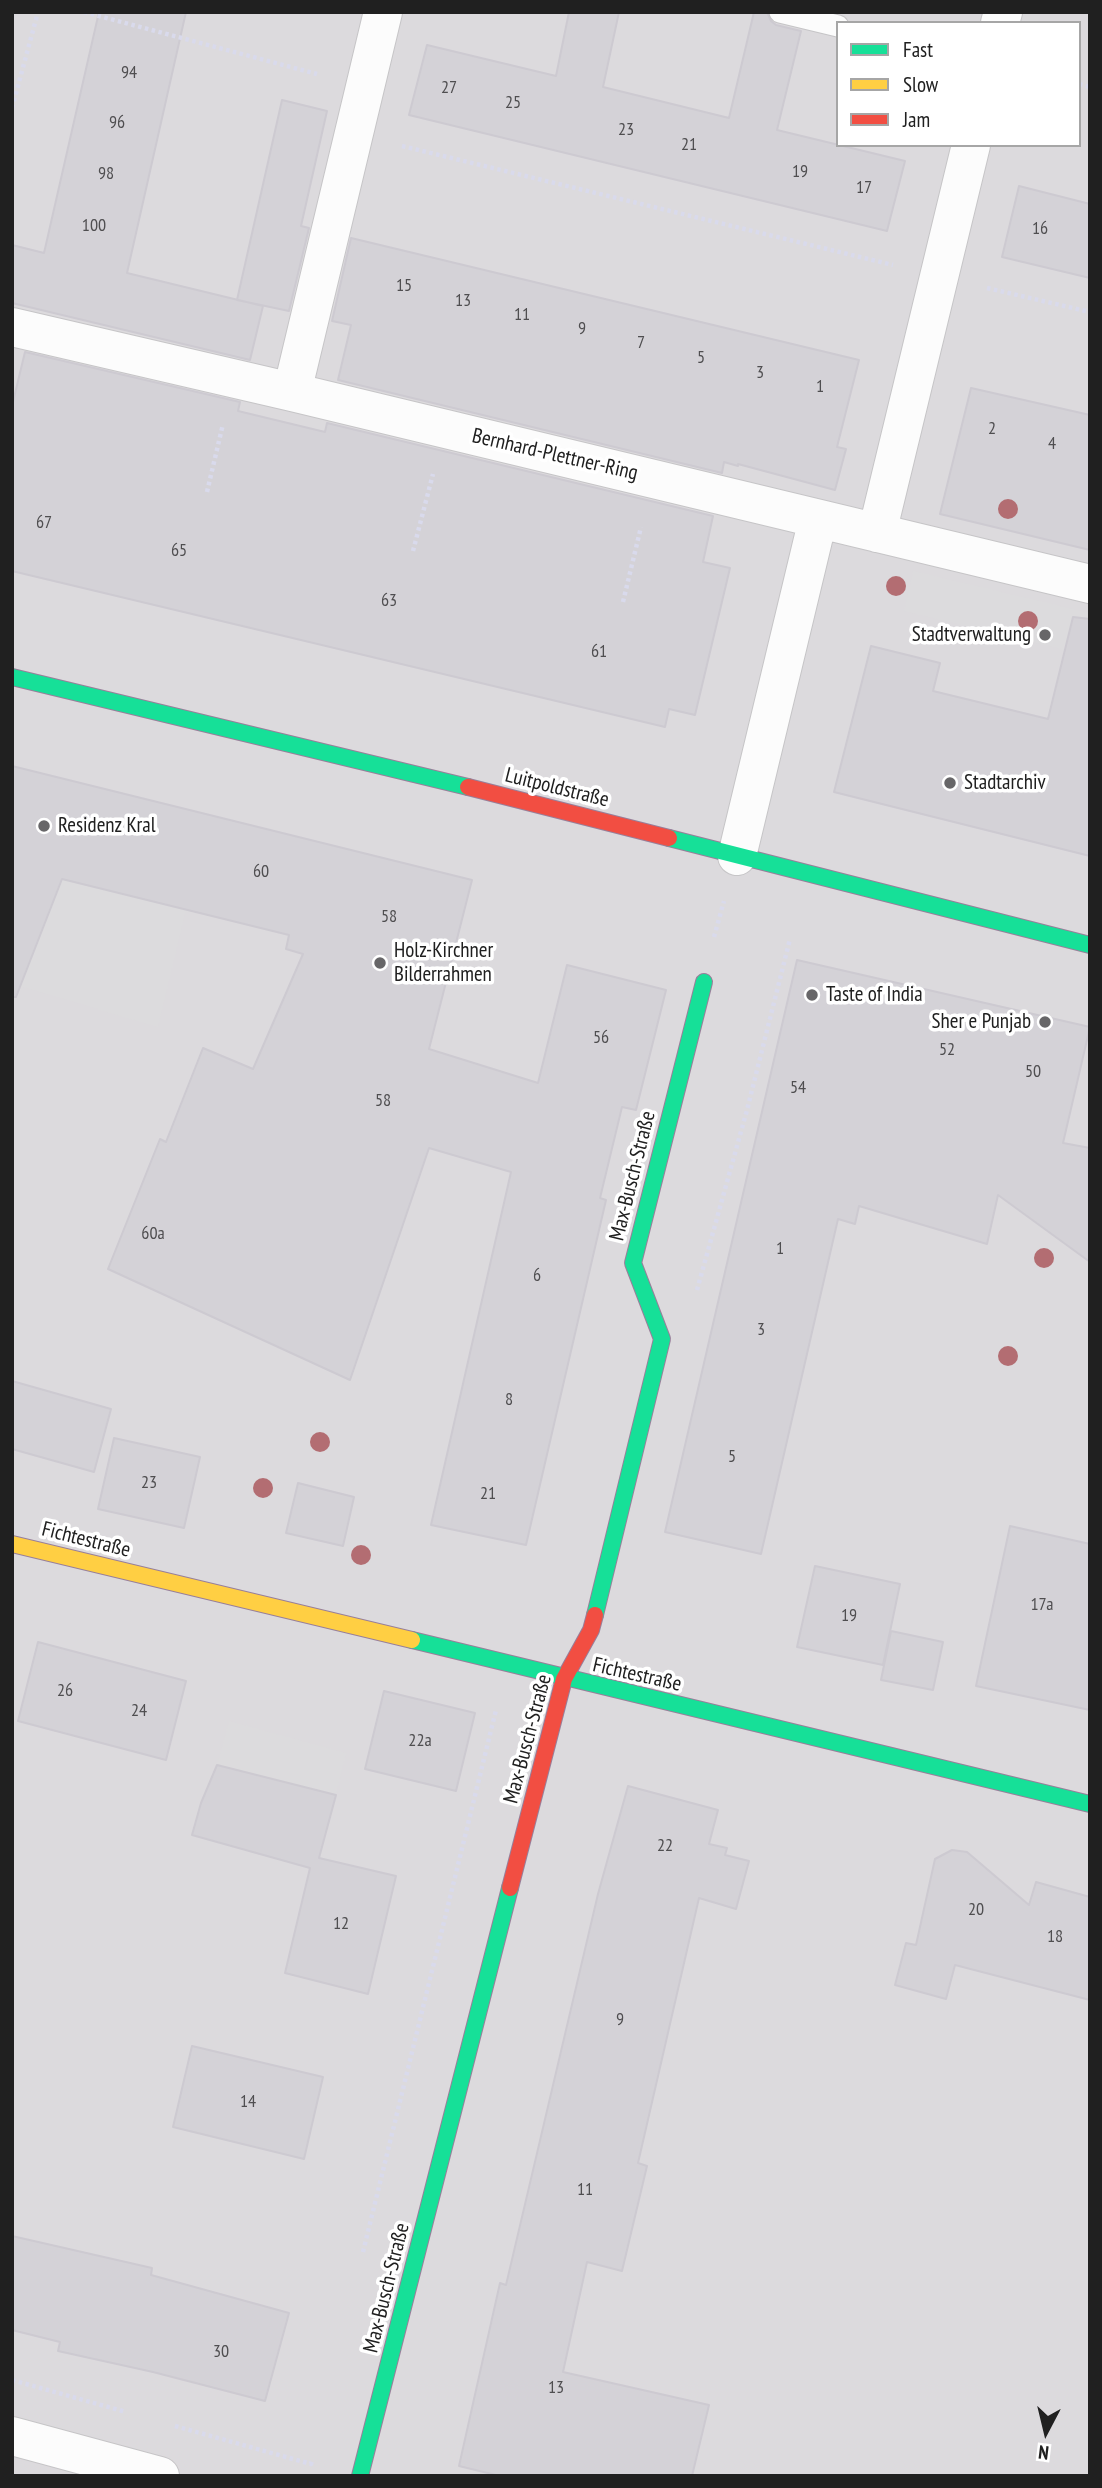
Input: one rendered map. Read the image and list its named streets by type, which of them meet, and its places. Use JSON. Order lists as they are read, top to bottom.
{
  "streets": {
    "street": [
      "Bernhard-Plettner-Ring",
      "Luitpoldstraße",
      "Max-Busch-Straße",
      "Fichtestraße"
    ]
  },
  "crossings": [
    ["Max-Busch-Straße", "Fichtestraße"]
  ],
  "places": [
    "Stadtverwaltung",
    "Stadtarchiv",
    "Residenz Kral",
    "Holz-Kirchner Bilderrahmen",
    "Taste of India",
    "Sher e Punjab"
  ],
  "house_numbers": [
    "94",
    "27",
    "25",
    "96",
    "23",
    "21",
    "19",
    "98",
    "17",
    "100",
    "16",
    "15",
    "13",
    "11",
    "9",
    "7",
    "5",
    "3",
    "1",
    "2",
    "4",
    "67",
    "65",
    "63",
    "61",
    "60",
    "58",
    "56",
    "52",
    "50",
    "54",
    "58",
    "60a",
    "1",
    "6",
    "3",
    "8",
    "5",
    "23",
    "21",
    "17a",
    "19",
    "26",
    "24",
    "22a",
    "22",
    "20",
    "12",
    "18",
    "9",
    "14",
    "11",
    "30",
    "13"
  ],
  "legend": ["Fast", "Slow", "Jam"],
  "north": "bottom"
}
